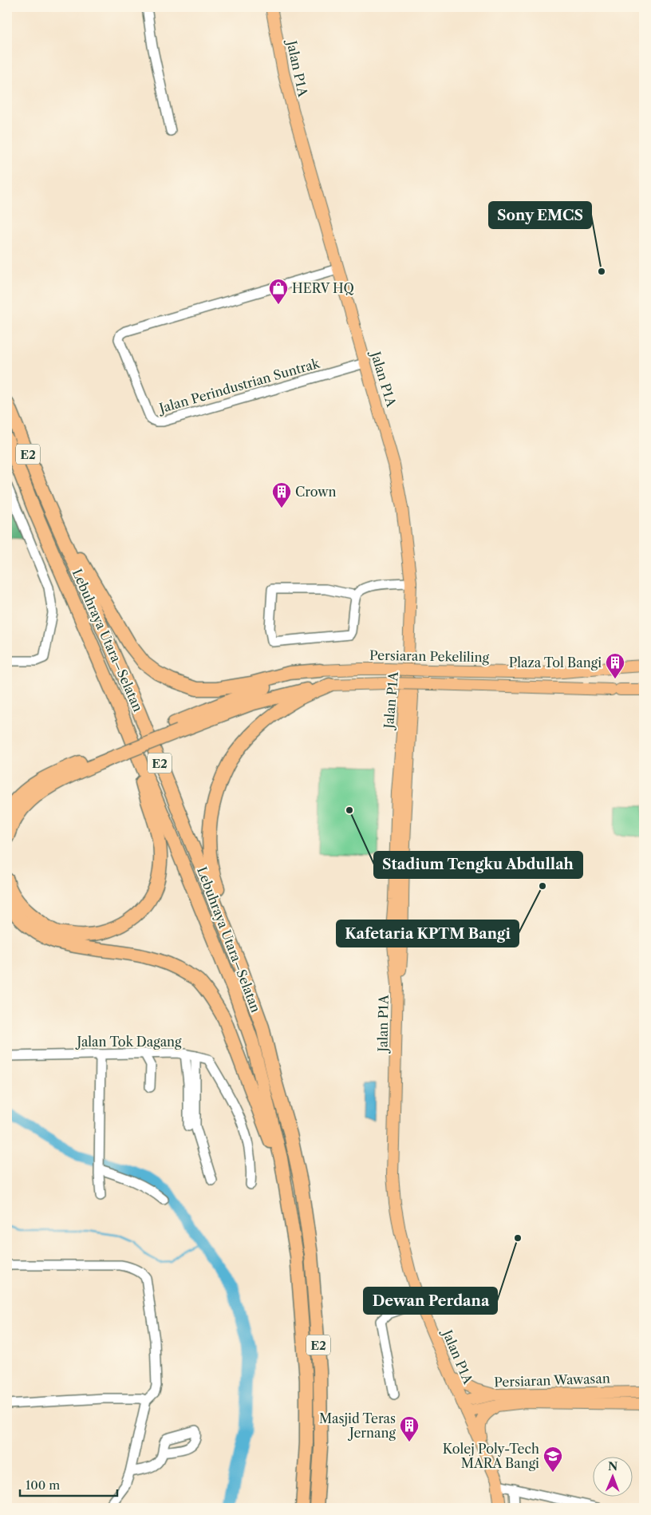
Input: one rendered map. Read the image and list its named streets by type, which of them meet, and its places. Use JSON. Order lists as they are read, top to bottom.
{
  "streets": {
    "highway": ["E2", "Lebuhraya Utara–Selatan"],
    "main road": ["Jalan P1A", "Persiaran Pekeliling", "Persiaran Wawasan"],
    "street": ["Jalan Perindustrian Suntrak", "Jalan Tok Dagang"]
  },
  "crossings": [
    ["Jalan P1A", "Jalan Perindustrian Suntrak"],
    ["Jalan P1A", "Persiaran Wawasan"]
  ],
  "places": {
    "other": [
      "Sony EMCS",
      "Stadium Tengku Abdullah",
      "Kafetaria KPTM Bangi",
      "Dewan Perdana"
    ],
    "shop": ["HERV HQ"],
    "building": ["Crown", "Plaza Tol Bangi", "Masjid Teras Jernang"],
    "school or university": ["Kolej Poly-Tech MARA Bangi"]
  },
  "scale_bar": "100 m",
  "north": "top"
}
